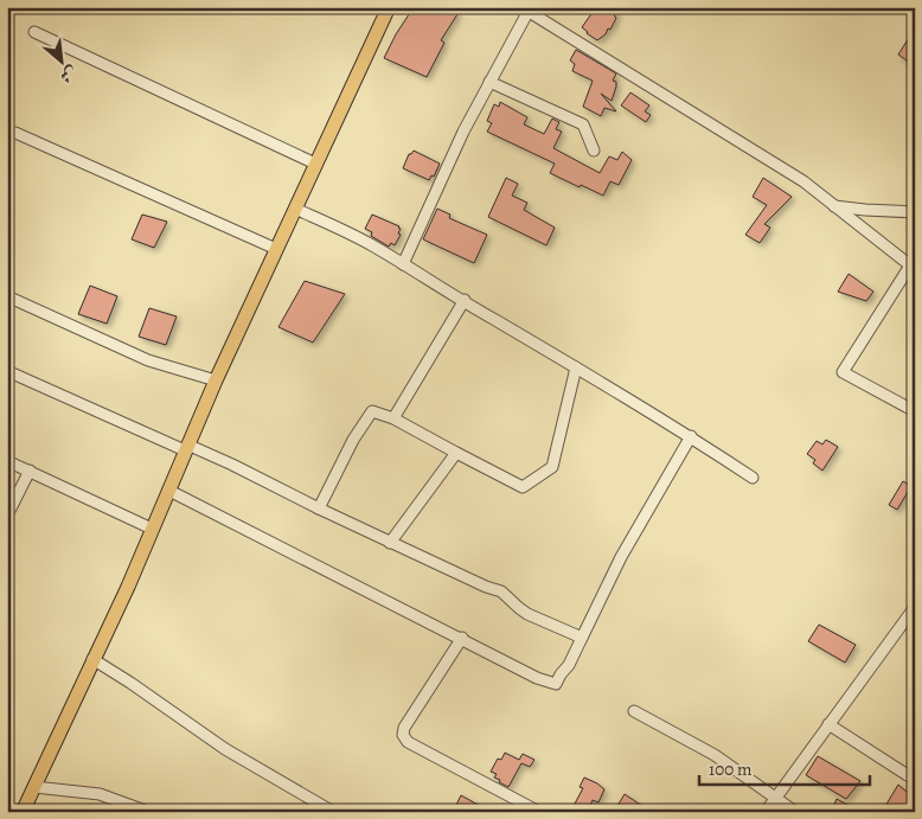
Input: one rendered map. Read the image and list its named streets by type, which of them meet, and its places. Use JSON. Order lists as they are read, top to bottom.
{
  "scale_bar": "100 m",
  "north": "bottom right"
}
